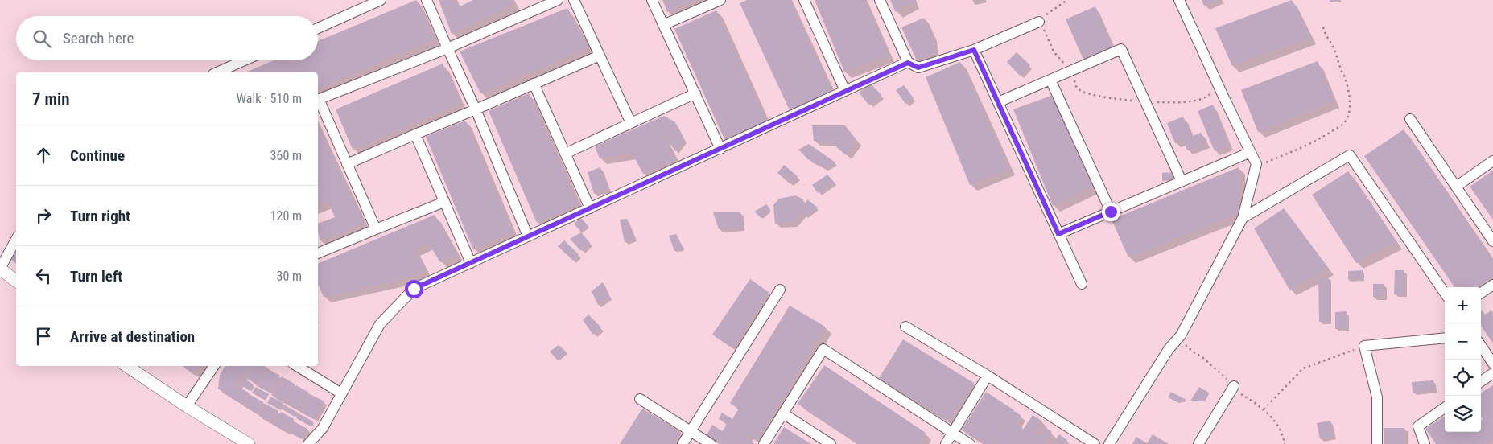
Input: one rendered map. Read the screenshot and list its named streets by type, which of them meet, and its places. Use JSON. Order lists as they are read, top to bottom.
{
  "page": {
    "search": "Search here",
    "heading": ["7 min", "Walk · 510 m"],
    "list": [
      ["Continue", "360 m"],
      ["Turn right", "120 m"],
      ["Turn left", "30 m"],
      "Arrive at destination"
    ],
    "map_buttons": ["+", "−"]
  }
}
